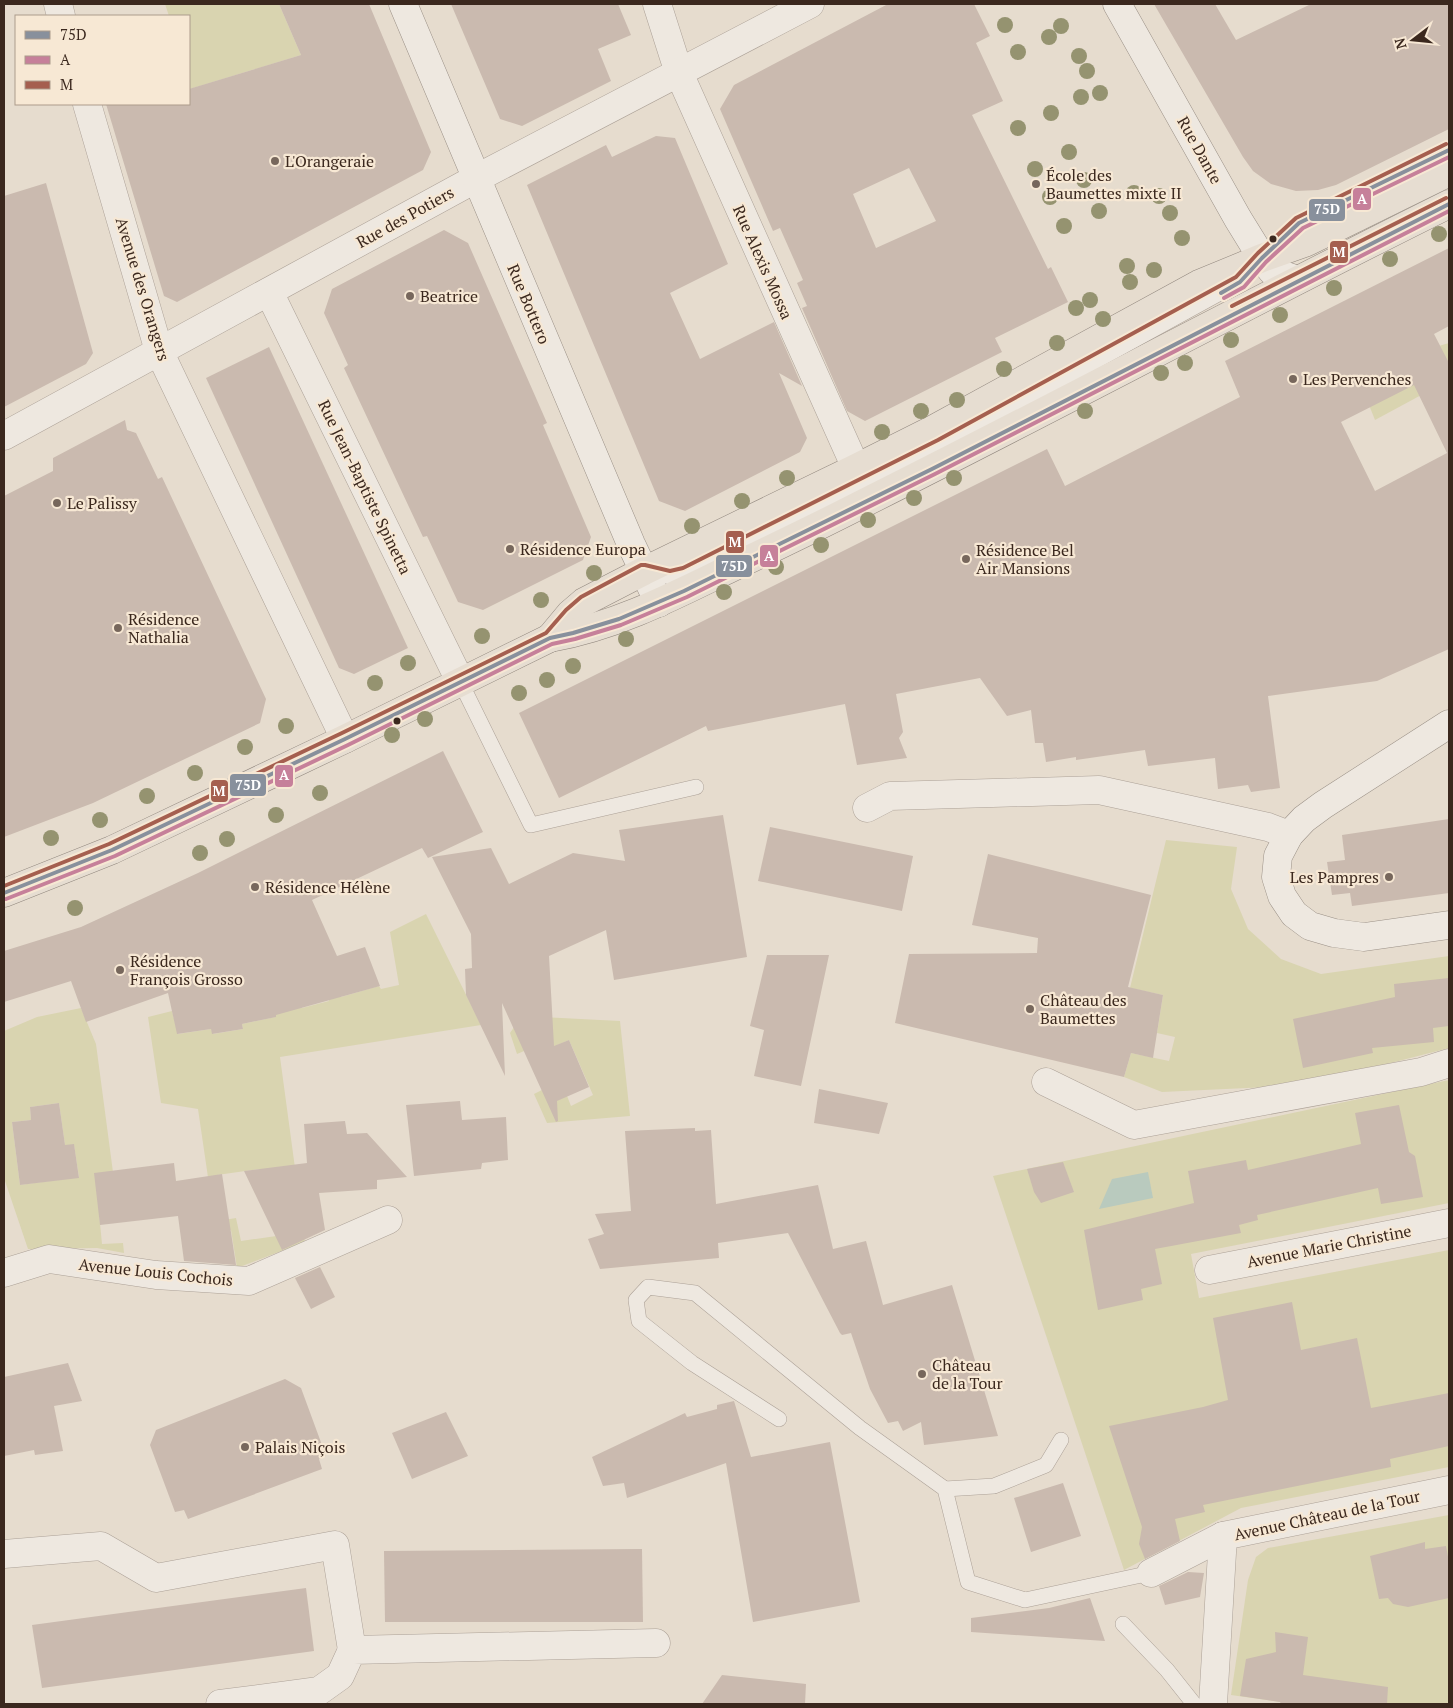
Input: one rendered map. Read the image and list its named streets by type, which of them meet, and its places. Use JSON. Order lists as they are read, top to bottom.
{
  "streets": {
    "street": [
      "Rue Dante",
      "Rue des Potiers",
      "Rue Alexis Mossa",
      "Avenue des Orangers",
      "Rue Bottero",
      "Rue Jean-Baptiste Spinetta",
      "Avenue Marie Christine",
      "Avenue Louis Cochois",
      "Avenue Château de la Tour"
    ]
  },
  "crossings": [
    ["Rue des Potiers", "Rue Alexis Mossa"],
    ["Rue des Potiers", "Avenue des Orangers"],
    ["Rue des Potiers", "Rue Bottero"],
    ["Rue des Potiers", "Rue Jean-Baptiste Spinetta"]
  ],
  "places": [
    "L'Orangeraie",
    "École des Baumettes mixte II",
    "Beatrice",
    "Les Pervenches",
    "Le Palissy",
    "Résidence Europa",
    "Résidence Bel Air Mansions",
    "Résidence Nathalia",
    "Les Pampres",
    "Résidence Hélène",
    "Résidence François Grosso",
    "Château des Baumettes",
    "Château de la Tour",
    "Palais Niçois"
  ],
  "lines": ["transit line M", "transit line 75D", "transit line A"],
  "legend": ["75D", "A", "M"],
  "north": "left"
}
